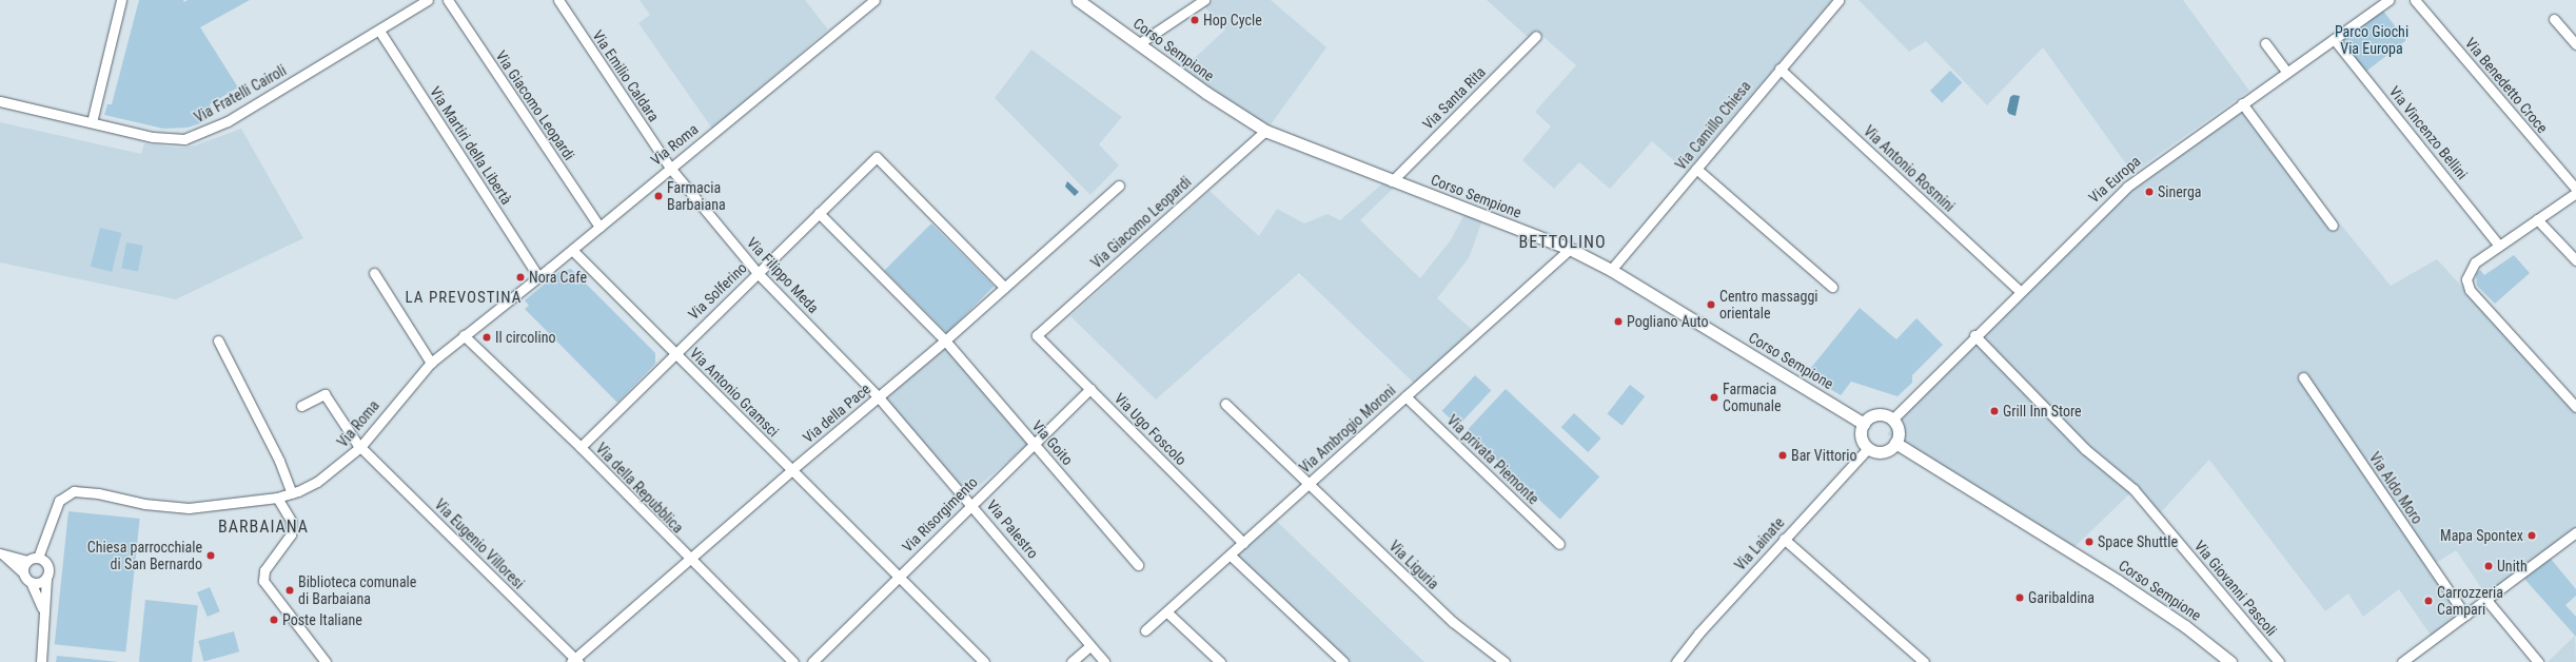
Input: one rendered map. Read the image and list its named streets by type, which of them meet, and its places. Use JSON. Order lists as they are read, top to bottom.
{
  "streets": {
    "main road": ["Corso Sempione"],
    "street": [
      "Via Emilio Caldara",
      "Via Benedetto Croce",
      "Via Fratelli Cairoli",
      "Via Santa Rita",
      "Via Giacomo Leopardi",
      "Via Camillo Chiesa",
      "Via Vincenzo Bellini",
      "Via Roma",
      "Via Martiri della Libertà",
      "Via Antonio Rosmini",
      "Via Europa",
      "Via Filippo Meda",
      "Via Solferino",
      "Via Antonio Gramsci",
      "Via della Pace",
      "Via Ugo Foscolo",
      "Via Ambrogio Moroni",
      "Via Goito",
      "Via privata Piemonte",
      "Via della Repubblica",
      "Via Aldo Moro",
      "Via Risorgimento",
      "Via Palestro",
      "Via Eugenio Villoresi",
      "Via Lainate",
      "Via Liguria",
      "Via Giovanni Pascoli"
    ]
  },
  "crossings": [
    ["Corso Sempione", "Via Santa Rita"],
    ["Corso Sempione", "Via Giacomo Leopardi"],
    ["Corso Sempione", "Via Camillo Chiesa"],
    ["Corso Sempione", "Via Europa"],
    ["Corso Sempione", "Via Ambrogio Moroni"],
    ["Corso Sempione", "Via Lainate"],
    ["Via Emilio Caldara", "Via Roma"],
    ["Via Emilio Caldara", "Via Filippo Meda"],
    ["Via Fratelli Cairoli", "Via Martiri della Libertà"],
    ["Via Giacomo Leopardi", "Via Roma"],
    ["Via Giacomo Leopardi", "Via Ugo Foscolo"],
    ["Via Camillo Chiesa", "Via Antonio Rosmini"],
    ["Via Vincenzo Bellini", "Via Europa"],
    ["Via Roma", "Via Martiri della Libertà"],
    ["Via Roma", "Via Filippo Meda"],
    ["Via Roma", "Via Antonio Gramsci"],
    ["Via Roma", "Via della Repubblica"],
    ["Via Roma", "Via Eugenio Villoresi"],
    ["Via Antonio Rosmini", "Via Europa"],
    ["Via Europa", "Via Lainate"],
    ["Via Europa", "Via Giovanni Pascoli"],
    ["Via Filippo Meda", "Via Solferino"],
    ["Via Filippo Meda", "Via della Pace"],
    ["Via Filippo Meda", "Via Palestro"],
    ["Via Solferino", "Via Antonio Gramsci"],
    ["Via Solferino", "Via della Pace"],
    ["Via Solferino", "Via Goito"],
    ["Via Solferino", "Via della Repubblica"],
    ["Via Antonio Gramsci", "Via della Pace"],
    ["Via Antonio Gramsci", "Via Risorgimento"],
    ["Via della Pace", "Via Goito"],
    ["Via della Pace", "Via della Repubblica"],
    ["Via della Pace", "Via Palestro"],
    ["Via della Pace", "Via Eugenio Villoresi"],
    ["Via Ugo Foscolo", "Via Ambrogio Moroni"],
    ["Via Ugo Foscolo", "Via Risorgimento"],
    ["Via Ambrogio Moroni", "Via privata Piemonte"],
    ["Via Ambrogio Moroni", "Via Liguria"],
    ["Via Goito", "Via Risorgimento"],
    ["Via Risorgimento", "Via Palestro"]
  ],
  "districts": ["BETTOLINO", "LA PREVOSTINA", "BARBAIANA"],
  "parks": ["Parco Giochi Via Europa"],
  "places": [
    "Hop Cycle",
    "Sinerga",
    "Farmacia Barbaiana",
    "Nora Cafe",
    "Centro massaggi orientale",
    "Pogliano Auto",
    "Il circolino",
    "Farmacia Comunale",
    "Grill Inn Store",
    "Bar Vittorio",
    "Mapa Spontex",
    "Space Shuttle",
    "Chiesa parrocchiale di San Bernardo",
    "Unith",
    "Biblioteca comunale di Barbaiana",
    "Garibaldina",
    "Carrozzeria Campari",
    "Poste Italiane"
  ]
}
